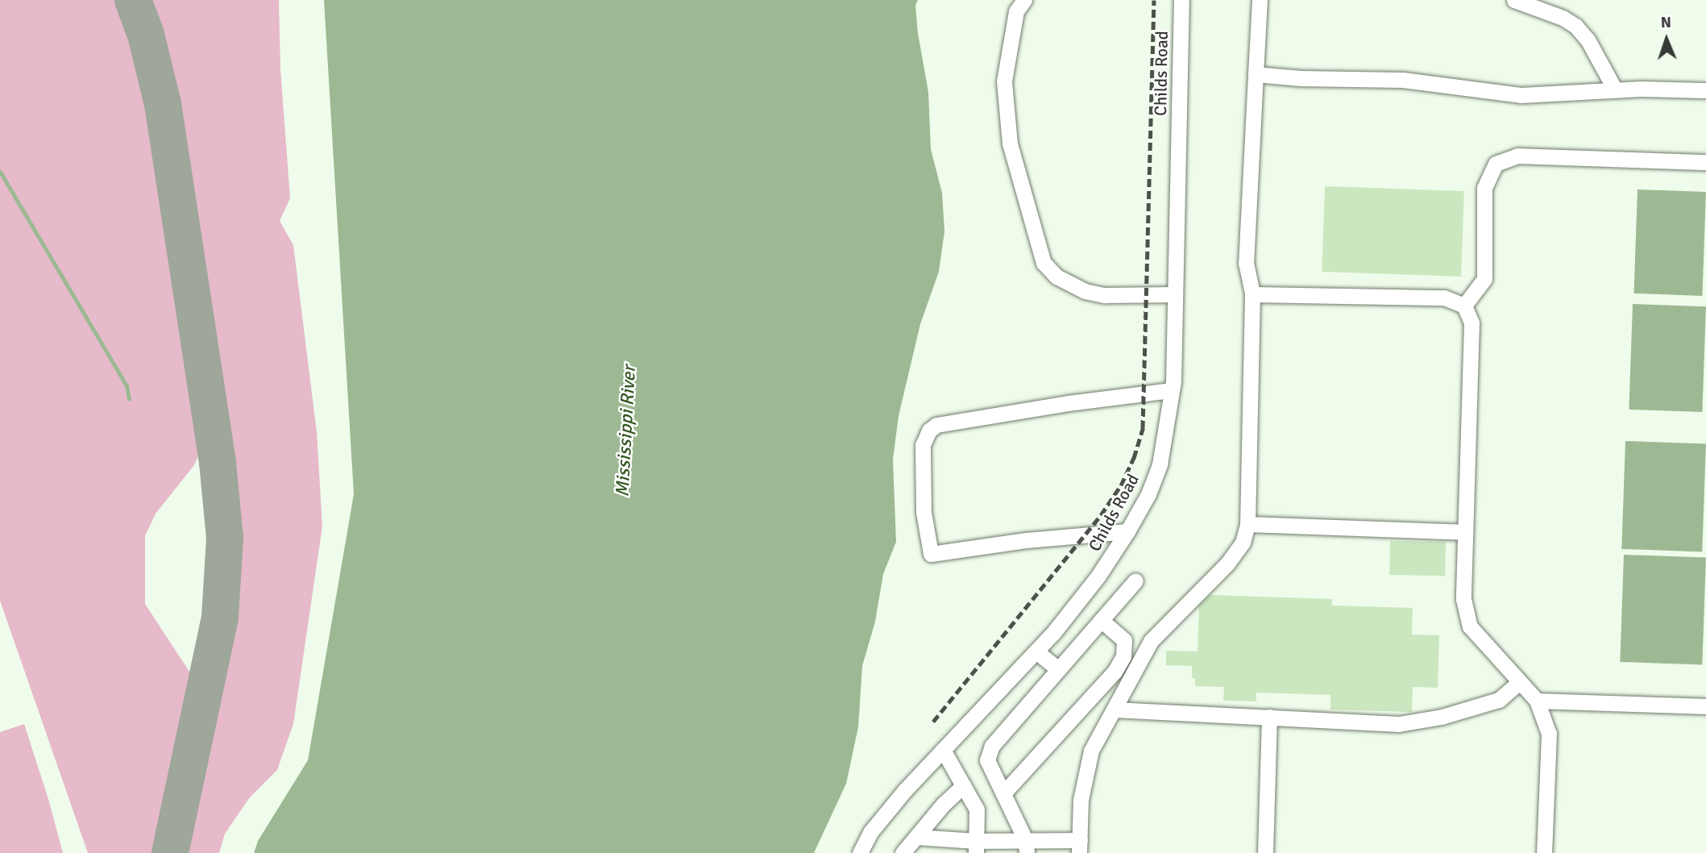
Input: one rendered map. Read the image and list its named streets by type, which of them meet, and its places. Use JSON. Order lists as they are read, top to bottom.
{
  "streets": {
    "street": ["Childs Road"]
  },
  "water": ["Mississippi River"],
  "north": "top"
}
